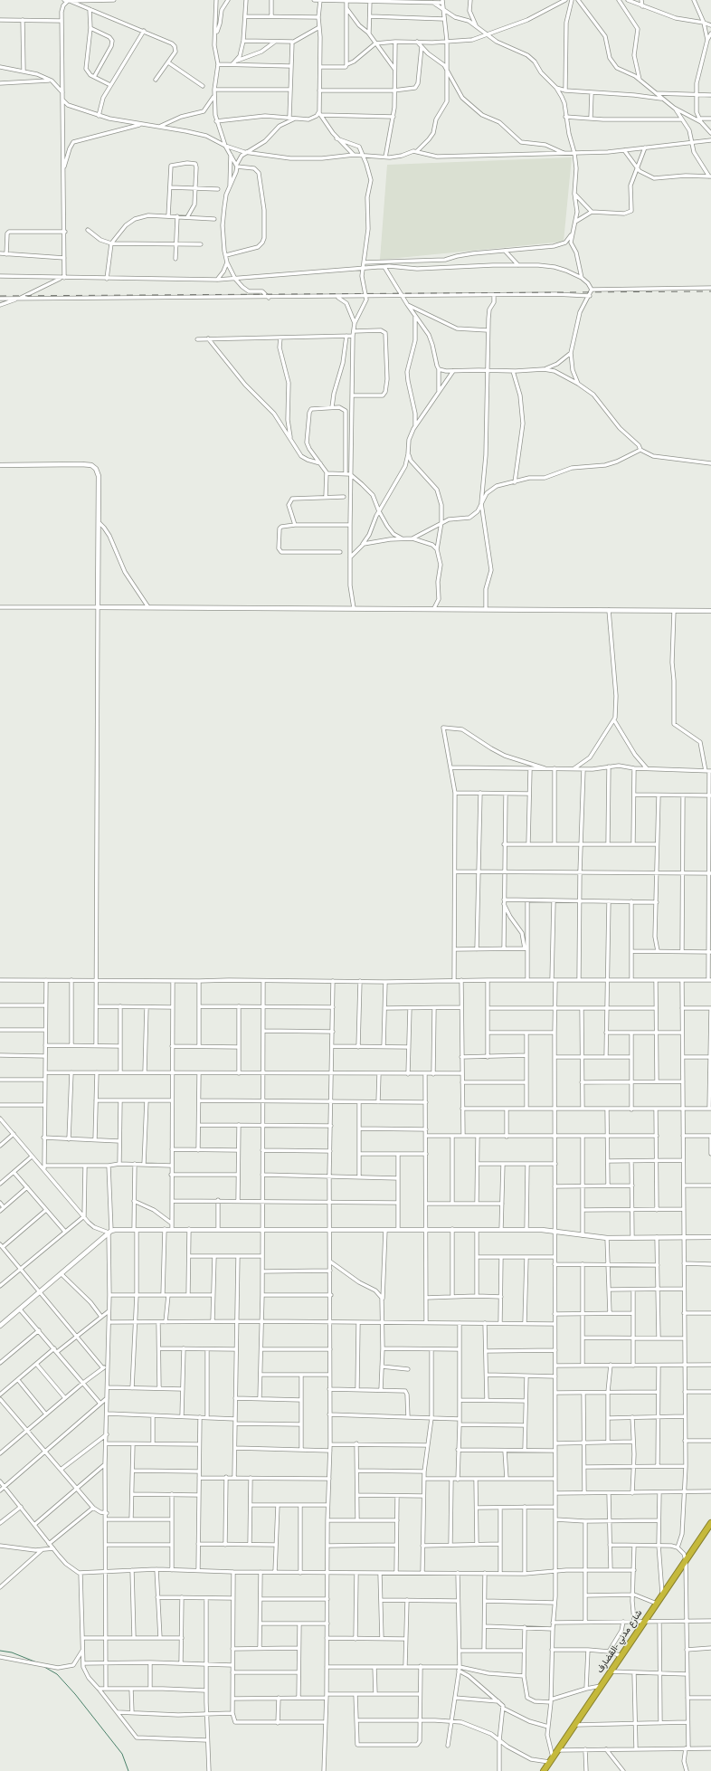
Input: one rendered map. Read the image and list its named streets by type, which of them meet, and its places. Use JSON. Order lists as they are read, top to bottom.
{
  "streets": {
    "highway": ["شارع مدني -القضارف"]
  }
}
